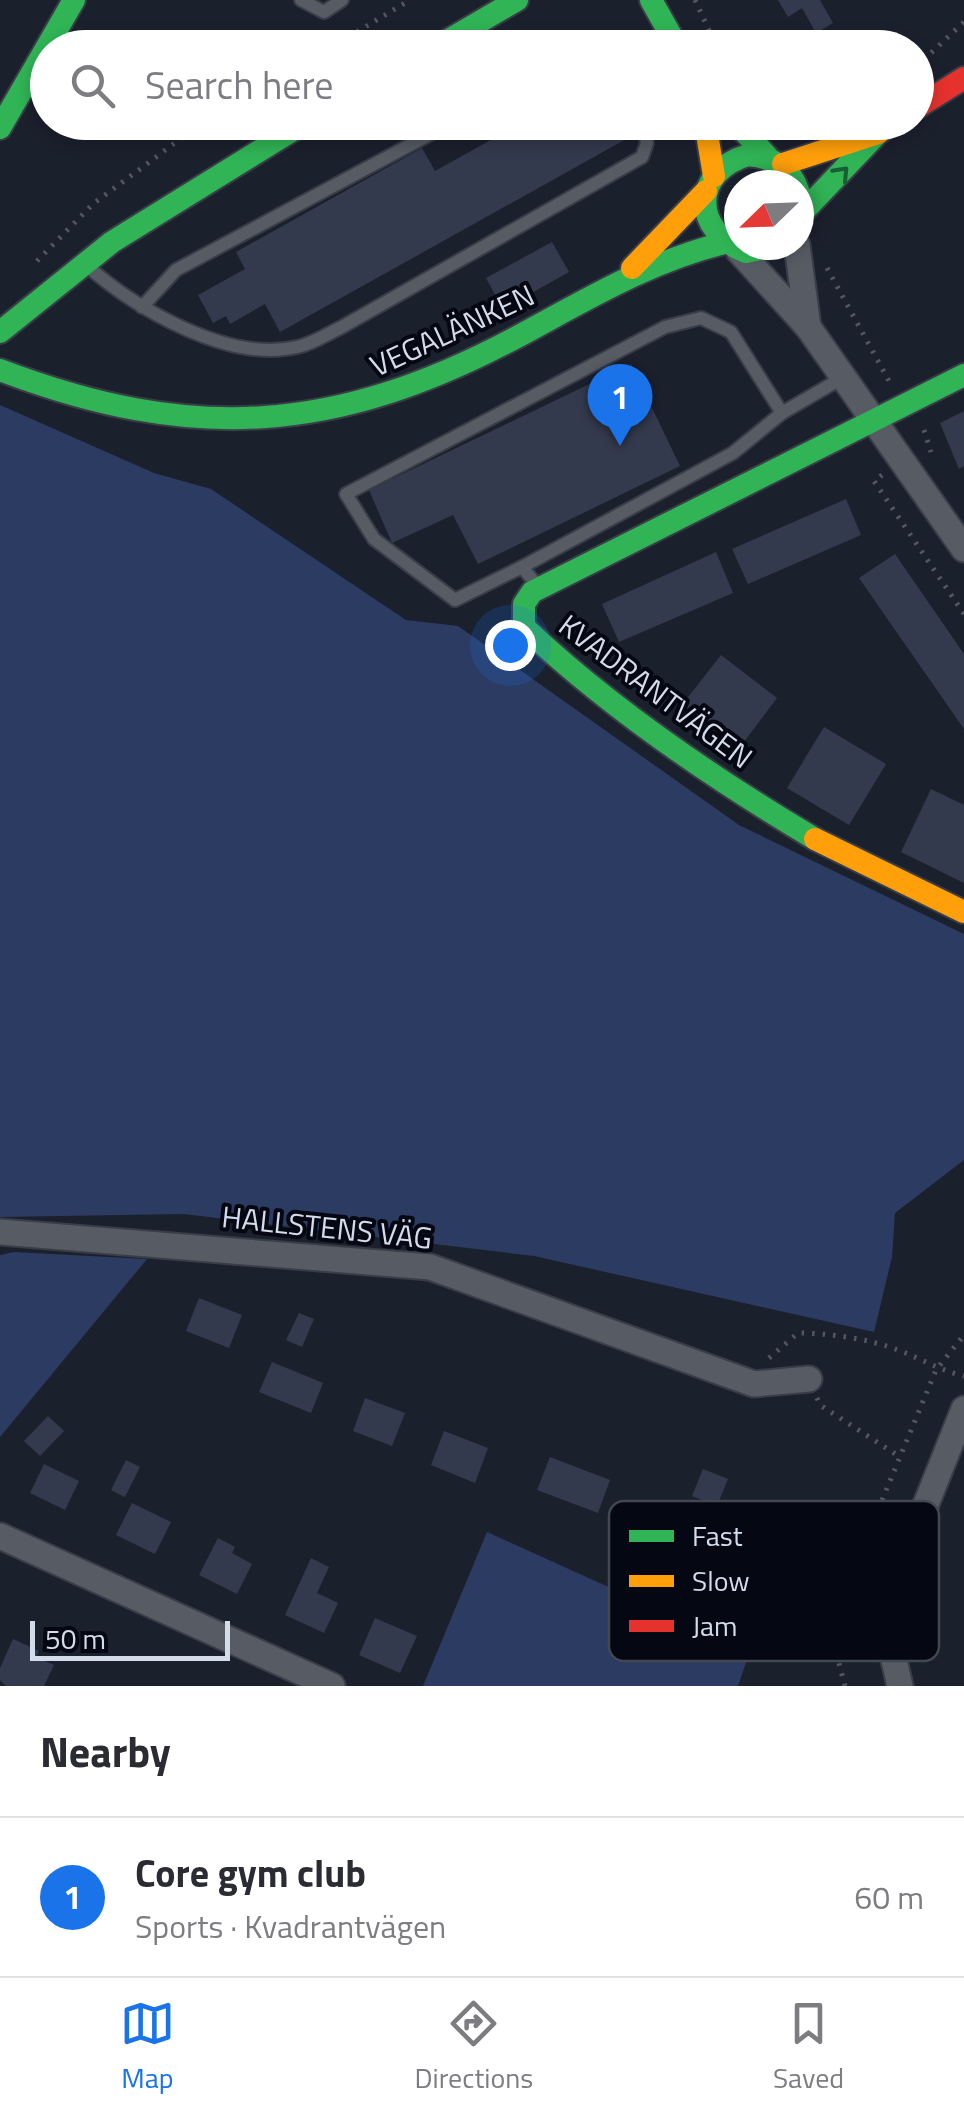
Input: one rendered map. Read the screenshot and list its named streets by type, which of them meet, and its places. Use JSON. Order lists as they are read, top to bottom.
{
  "streets": {
    "main road": ["VEGALÄNKEN", "KVADRANTVÄGEN"],
    "street": ["HALLSTENS VÄG"]
  },
  "legend": ["Fast", "Slow", "Jam"],
  "scale_bar": "50 m",
  "north": "bottom left",
  "page": {
    "search": "Search here",
    "pins": "1",
    "scale": "50 m",
    "heading": "Nearby",
    "list": [
      {
        "mark": "1",
        "name": "Core gym club",
        "note": "Sports · Kvadrantvägen",
        "value": "60 m"
      }
    ],
    "nav": ["Map", "Directions", "Saved"]
  }
}
